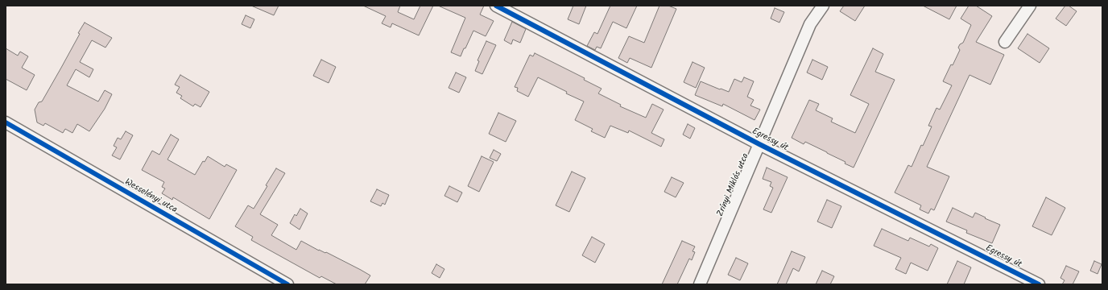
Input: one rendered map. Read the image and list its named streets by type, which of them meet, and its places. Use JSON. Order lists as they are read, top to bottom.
{
  "streets": {
    "street": ["Egressy út", "Zrínyi Miklós utca", "Wesselényi utca"]
  },
  "crossings": [
    ["Egressy út", "Zrínyi Miklós utca"]
  ]
}
